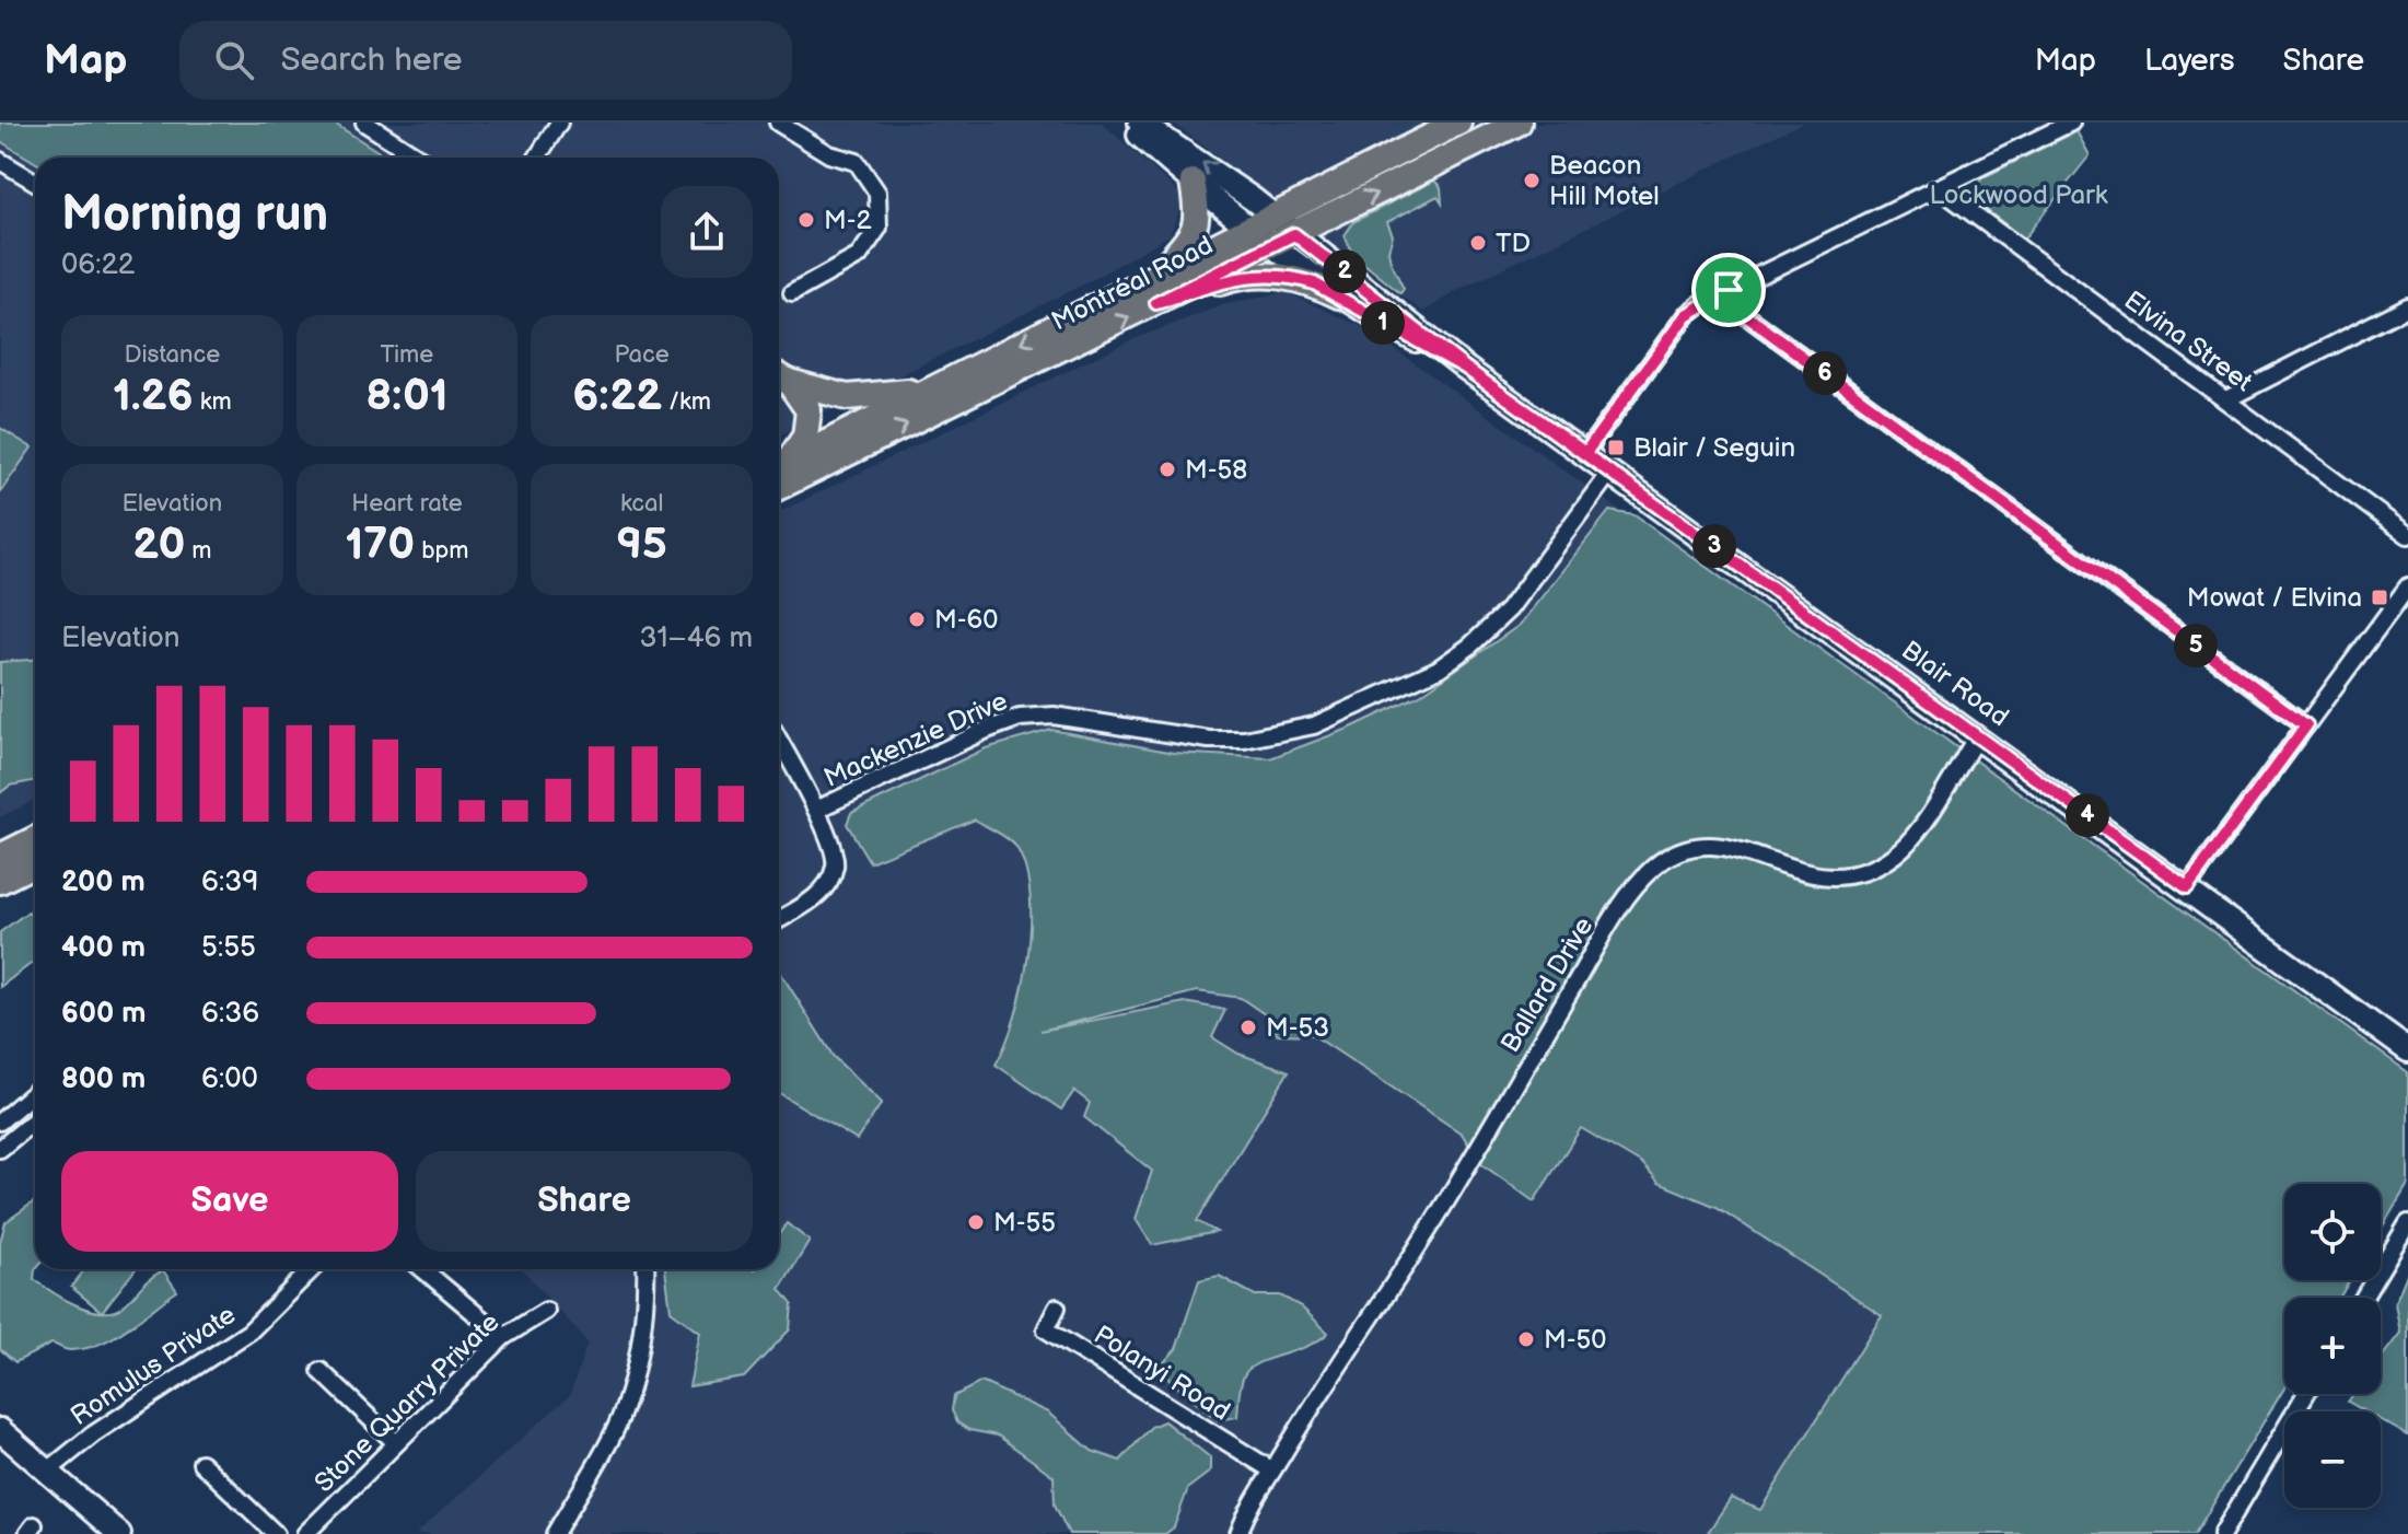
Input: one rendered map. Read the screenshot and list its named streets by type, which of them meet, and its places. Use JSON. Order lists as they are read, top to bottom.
{
  "streets": {
    "main road": ["Montréal Road", "Blair Road"],
    "street": [
      "Elvina Street",
      "Mackenzie Drive",
      "Ballard Drive",
      "Romulus Private",
      "Polanyi Road",
      "Stone Quarry Private"
    ]
  },
  "crossings": [
    ["Montréal Road", "Blair Road"],
    ["Blair Road", "Mackenzie Drive"],
    ["Blair Road", "Ballard Drive"],
    ["Ballard Drive", "Polanyi Road"]
  ],
  "parks": ["Lockwood Park"],
  "places": {
    "other": [
      "Beacon Hill Motel",
      "M-2",
      "TD",
      "M-58",
      "M-60",
      "M-53",
      "M-55",
      "M-50"
    ],
    "transit": ["Blair / Seguin", "Mowat / Elvina"]
  },
  "page": {
    "header": "Map",
    "search": "Search here",
    "nav": ["Map", "Layers", "Share"],
    "heading": ["Morning run", "06:22"],
    "pins": [
      "2",
      "1",
      "6",
      "3",
      "5",
      "4"
    ],
    "stats": [
      ["Distance", "1.26 km"],
      ["Time", "8:01"],
      ["Pace", "6:22 /km"],
      ["Elevation", "20 m"],
      ["Heart rate", "170 bpm"],
      ["kcal", "95"]
    ],
    "chart": ["Elevation", "31–46 m"],
    "list": [
      {
        "name": "200 m",
        "note": "6:39"
      },
      {
        "name": "400 m",
        "note": "5:55"
      },
      {
        "name": "600 m",
        "note": "6:36"
      },
      {
        "name": "800 m",
        "note": "6:00"
      }
    ],
    "buttons": ["Save", "Share"],
    "map_buttons": ["+", "−"]
  }
}
